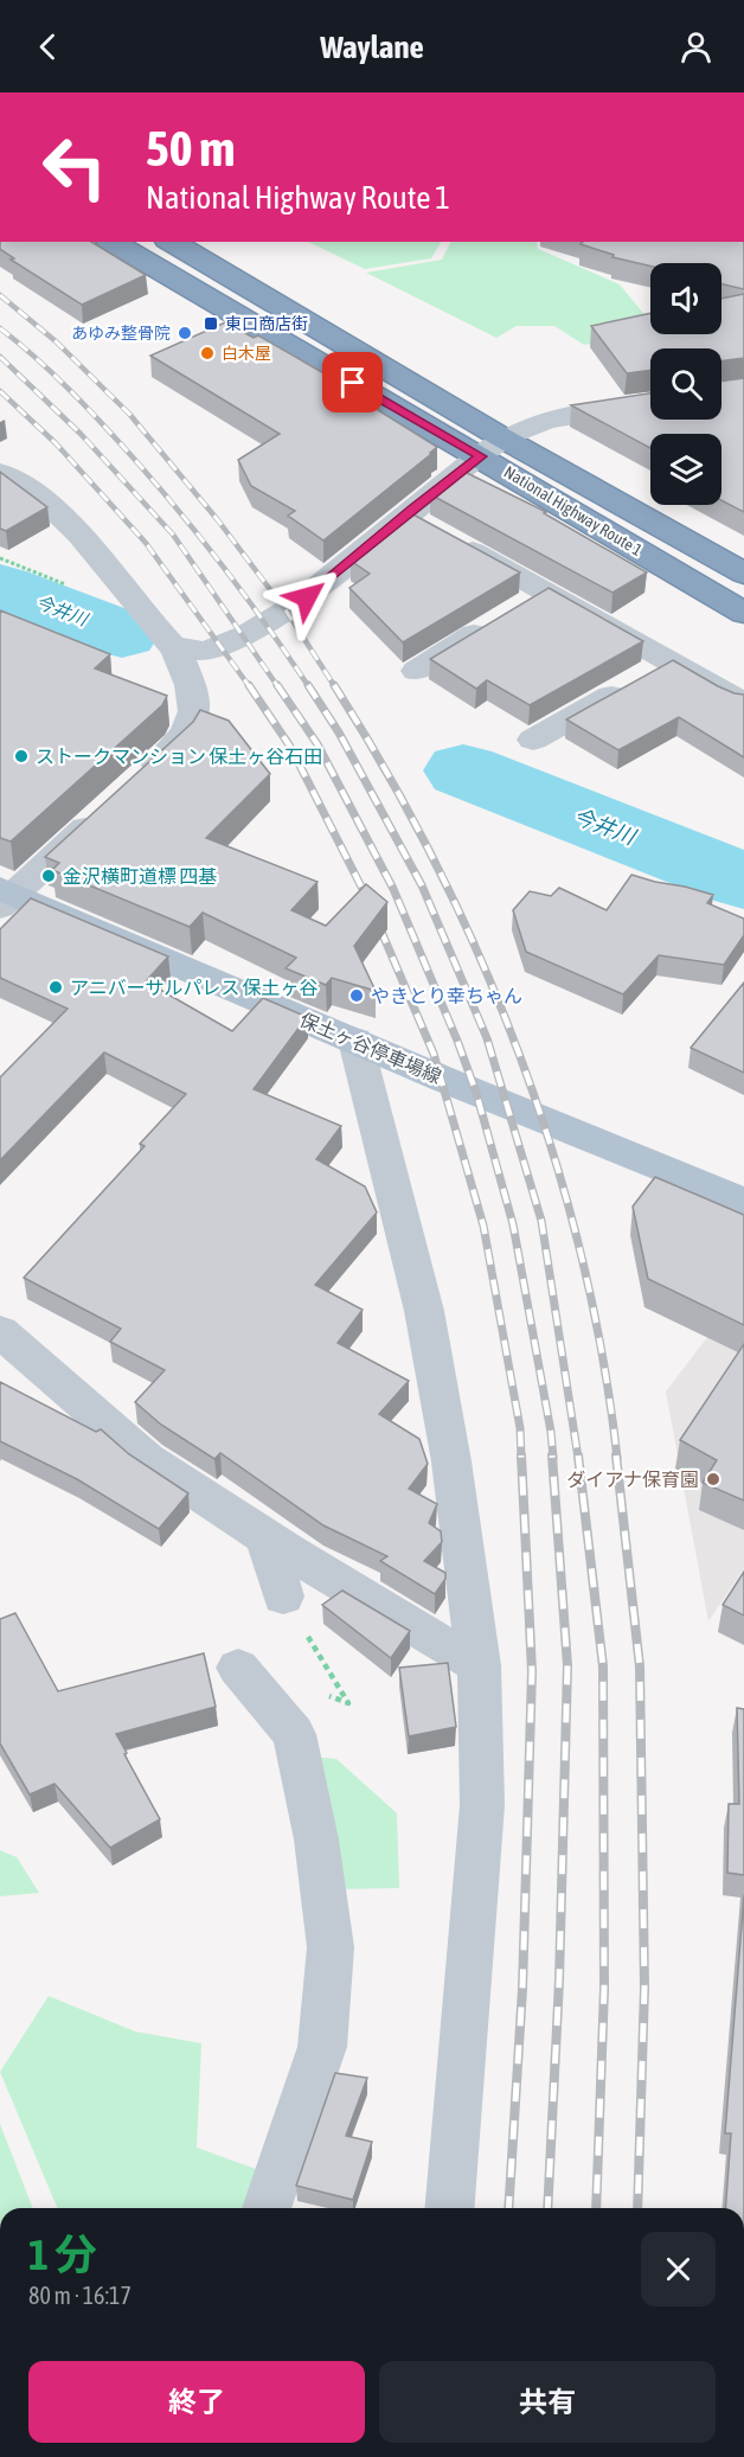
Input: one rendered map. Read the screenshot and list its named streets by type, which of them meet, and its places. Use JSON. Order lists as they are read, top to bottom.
{
  "streets": {
    "highway": ["National Highway Route 1"],
    "main road": ["保土ヶ谷停車場線"]
  },
  "water": ["今井川"],
  "places": {
    "transit": ["東口商店街"],
    "other": [
      "あゆみ整骨院",
      "白木屋",
      "ストークマンション 保土ヶ谷石田",
      "金沢横町道標 四基",
      "アニバーサルパレス 保土ヶ谷",
      "やきとり幸ちゃん",
      "ダイアナ保育園"
    ]
  },
  "page": {
    "header": "Waylane",
    "turn": ["50 m", "National Highway Route 1"],
    "heading": ["1 分", "80 m · 16:17"],
    "buttons": ["終了", "共有"]
  }
}
